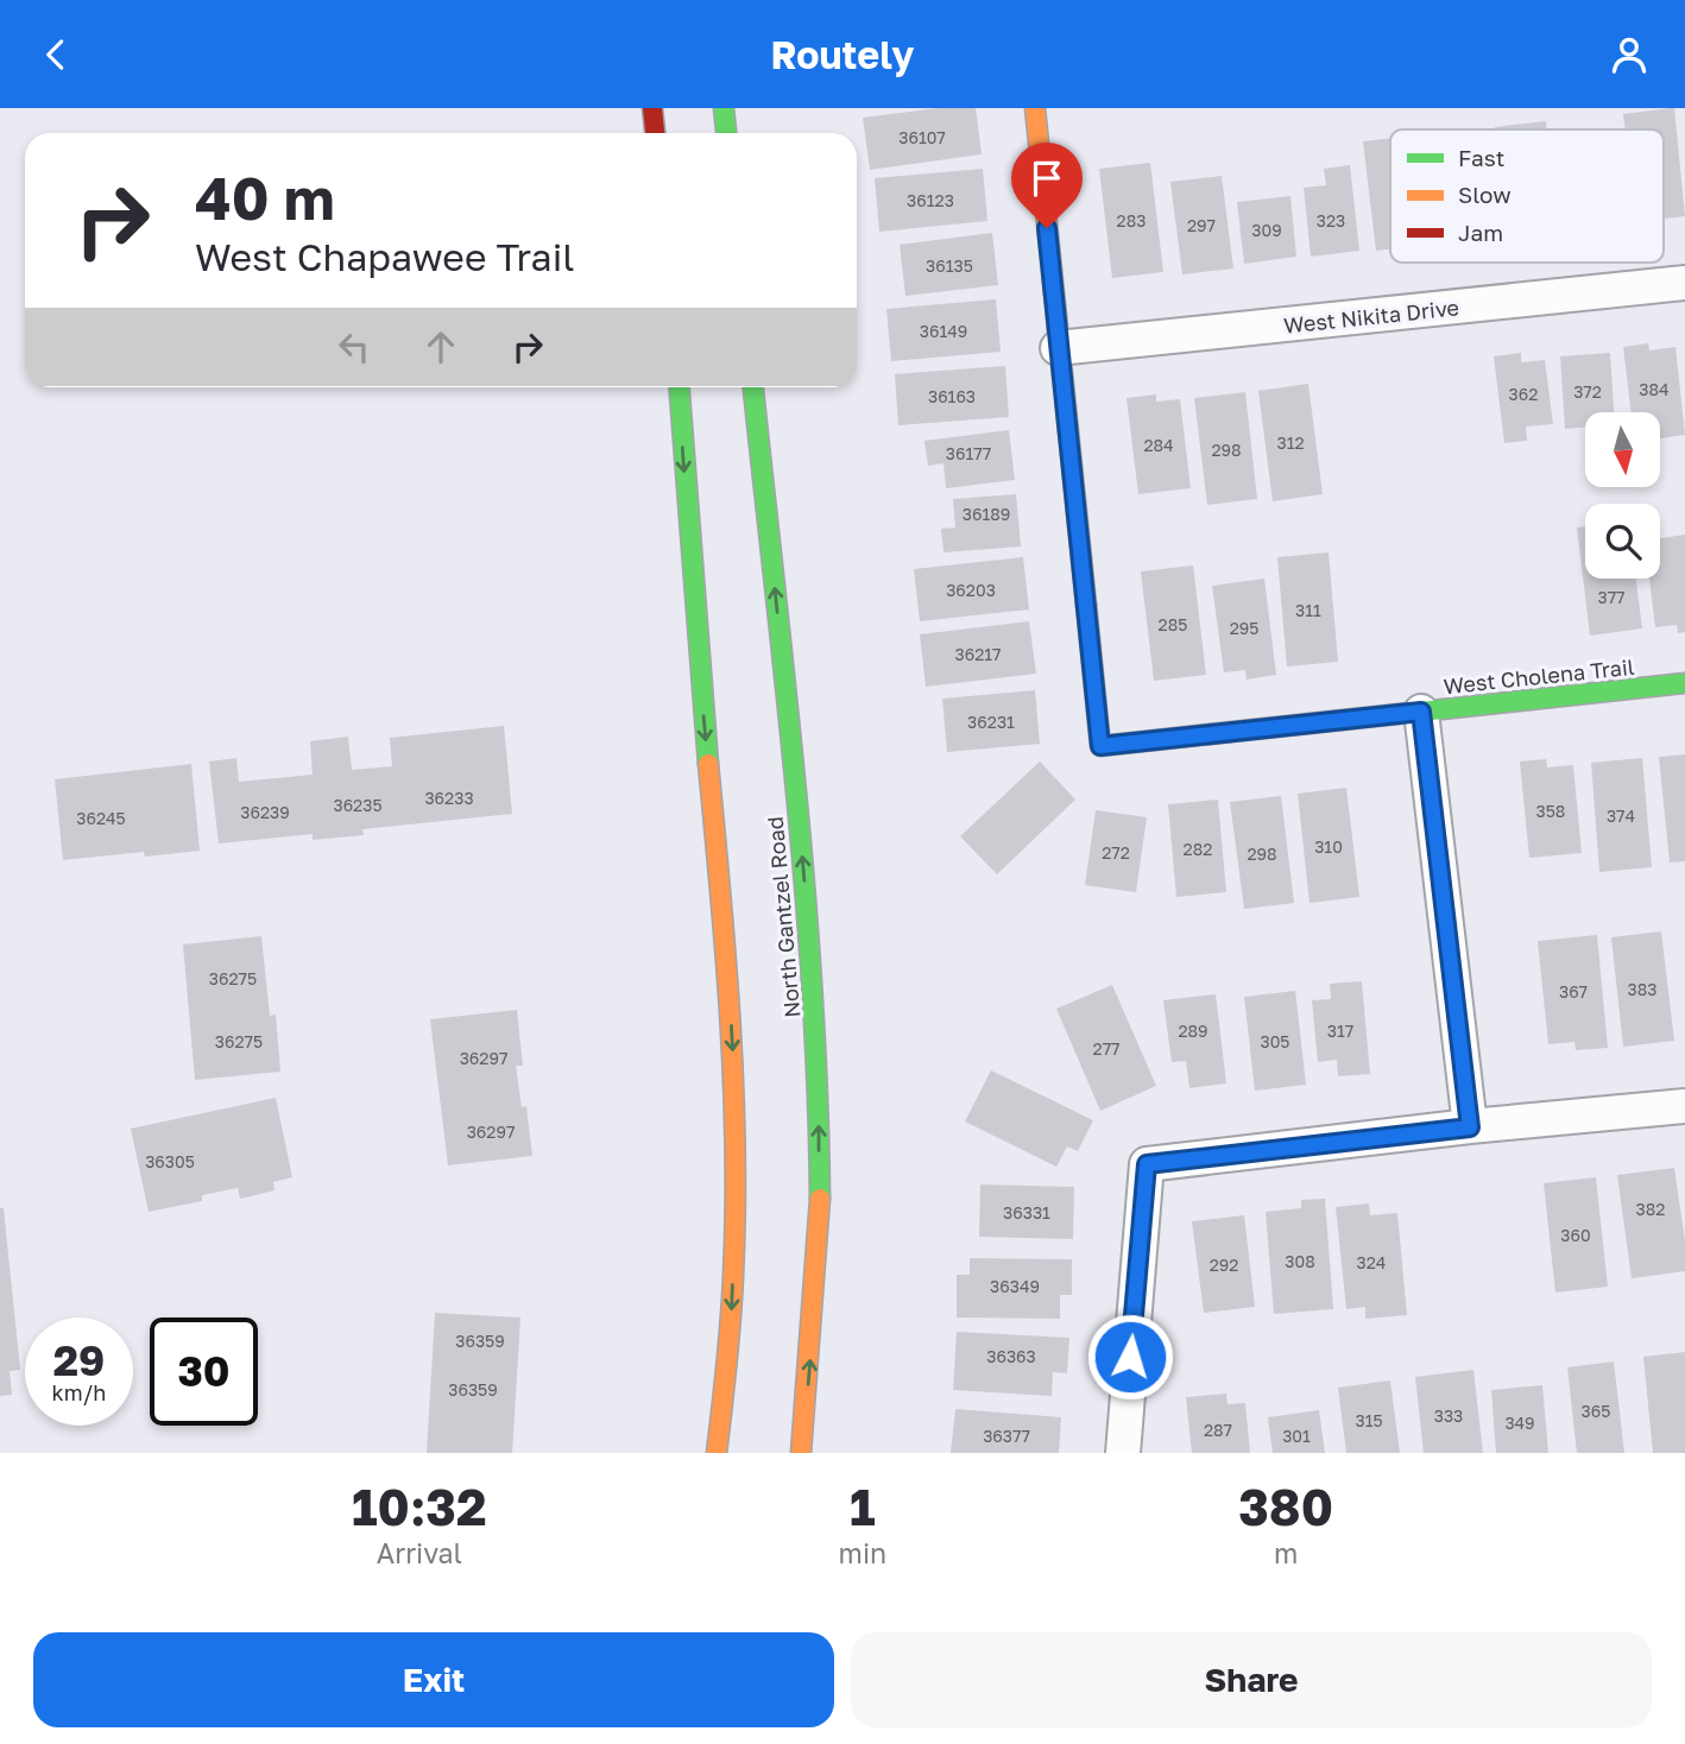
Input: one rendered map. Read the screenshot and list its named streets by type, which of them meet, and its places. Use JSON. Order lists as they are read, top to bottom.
{
  "streets": {
    "main road": ["West Cholena Trail", "North Gantzel Road"],
    "street": ["West Nikita Drive"]
  },
  "crossings": [
    ["West Nikita Drive", "West Cholena Trail"]
  ],
  "house_numbers": [
    "36107",
    "36123",
    "283",
    "323",
    "297",
    "309",
    "36135",
    "36149",
    "384",
    "372",
    "362",
    "36163",
    "312",
    "284",
    "298",
    "36177",
    "36189",
    "36203",
    "377",
    "311",
    "285",
    "295",
    "36217",
    "36231",
    "36233",
    "36235",
    "358",
    "36239",
    "374",
    "36245",
    "310",
    "282",
    "272",
    "298",
    "36275",
    "383",
    "367",
    "289",
    "317",
    "36275",
    "305",
    "277",
    "36297",
    "36297",
    "36305",
    "382",
    "36331",
    "360",
    "308",
    "324",
    "292",
    "36349",
    "36359",
    "36363",
    "36359",
    "365",
    "333",
    "315",
    "349",
    "287",
    "36377",
    "301"
  ],
  "legend": ["Fast", "Slow", "Jam"],
  "north": "bottom",
  "page": {
    "header": "Routely",
    "turn": ["40 m", "West Chapawee Trail"],
    "speed": "29 km/h",
    "limit": "30",
    "eta": [
      "10:32",
      "Arrival",
      "1",
      "min",
      "380",
      "m"
    ],
    "buttons": ["Exit", "Share"]
  }
}
